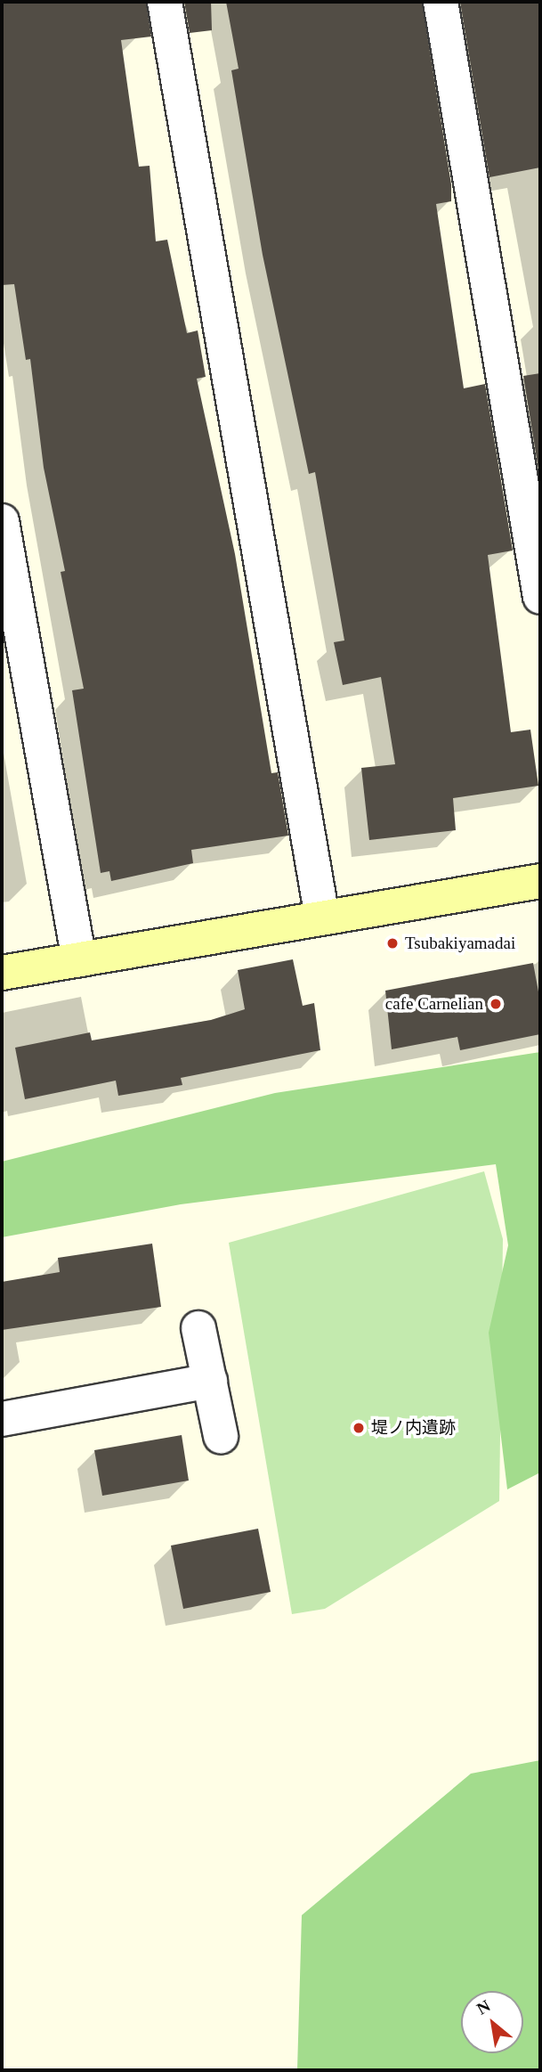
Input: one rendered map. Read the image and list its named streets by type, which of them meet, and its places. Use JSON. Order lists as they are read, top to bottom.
{
  "places": ["Tsubakiyamadai", "cafe Carnelian", "堤ノ内遺跡"],
  "north": "top left"
}
